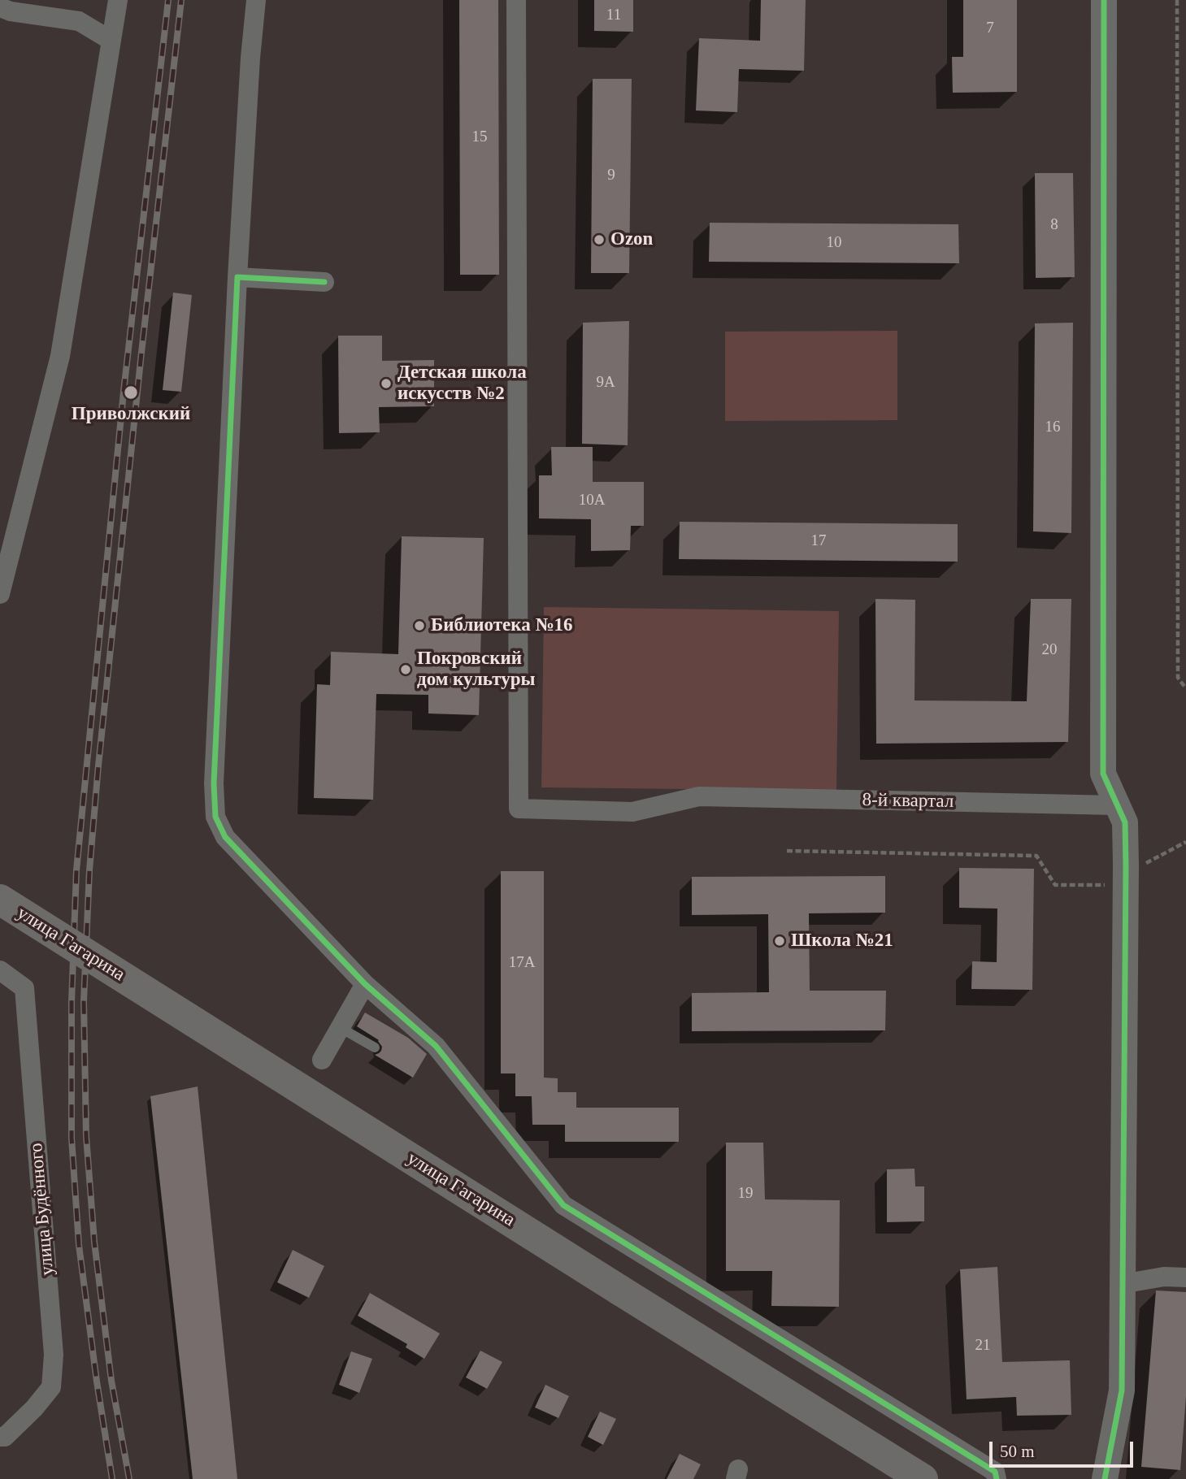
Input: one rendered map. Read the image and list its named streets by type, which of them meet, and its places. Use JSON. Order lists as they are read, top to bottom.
{
  "streets": {
    "main road": ["улица Гагарина"],
    "street": ["8-й квартал", "улица Будённого"]
  },
  "places": [
    "Ozon",
    "Детская школа искусств №2",
    "Приволжский",
    "Библиотека №16",
    "Покровский дом культуры",
    "Школа №21"
  ],
  "house_numbers": [
    "11",
    "7",
    "15",
    "9",
    "8",
    "10",
    "9А",
    "16",
    "10А",
    "17",
    "20",
    "17А",
    "19",
    "21"
  ],
  "scale_bar": "50 m"
}
